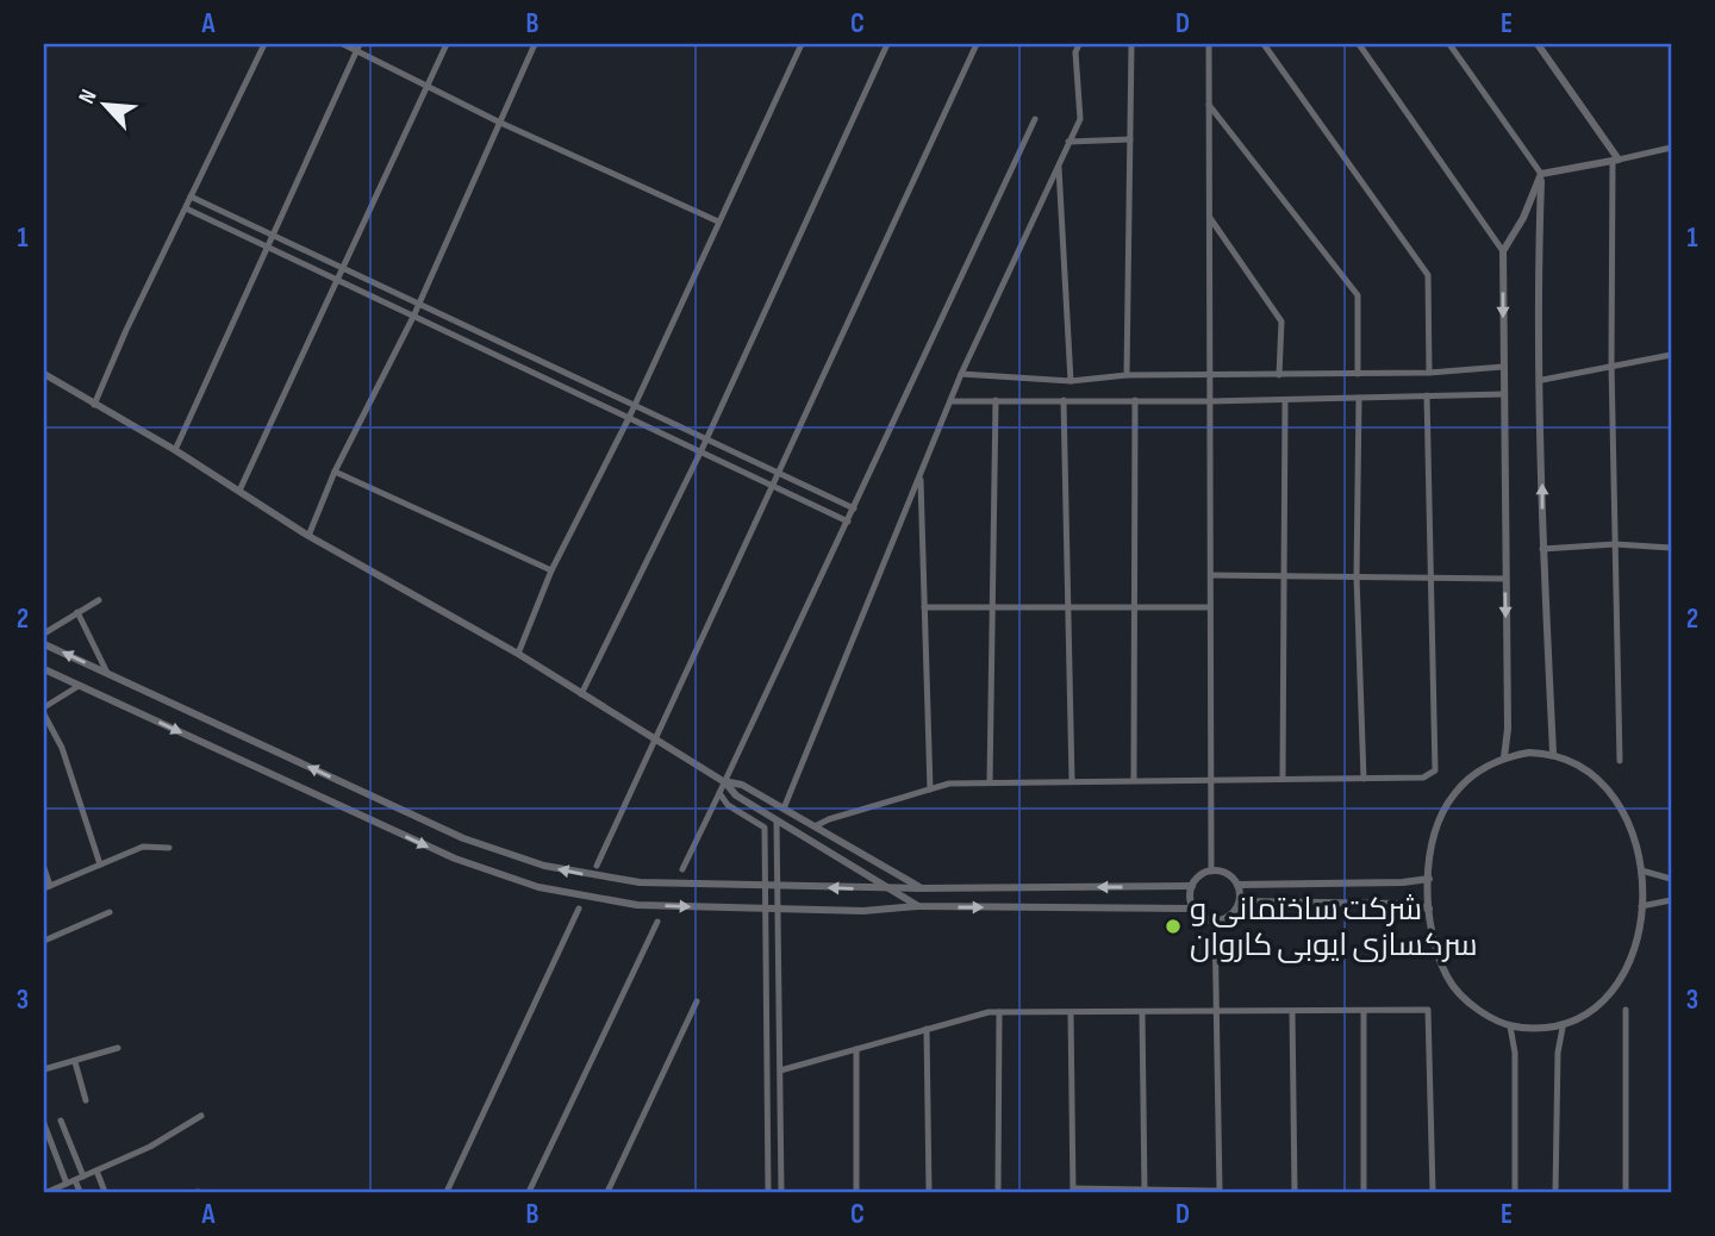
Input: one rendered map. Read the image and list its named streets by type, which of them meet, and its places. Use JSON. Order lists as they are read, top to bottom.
{
  "places": ["شرکت ساختمانی و سرکسازی ایوبی کاروان"],
  "north": "top left",
  "grid": {
    "columns": [
      "A",
      "B",
      "C",
      "D",
      "E"
    ],
    "rows": ["1", "2", "3"]
  }
}
